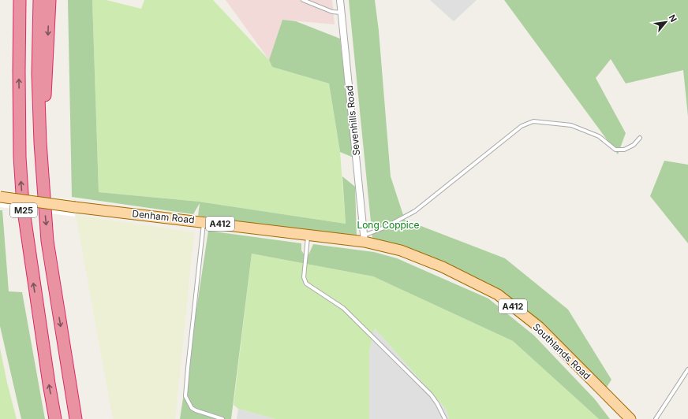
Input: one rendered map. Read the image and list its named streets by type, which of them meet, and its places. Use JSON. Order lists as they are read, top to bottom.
{
  "streets": {
    "highway": ["M25"],
    "main road": ["Denham Road", "A412", "Southlands Road"],
    "street": ["Sevenhills Road"]
  },
  "crossings": [
    ["Sevenhills Road", "Denham Road"],
    ["Sevenhills Road", "Southlands Road"],
    ["Denham Road", "Southlands Road"]
  ],
  "parks": ["Long Coppice"],
  "north": "top right"
}
